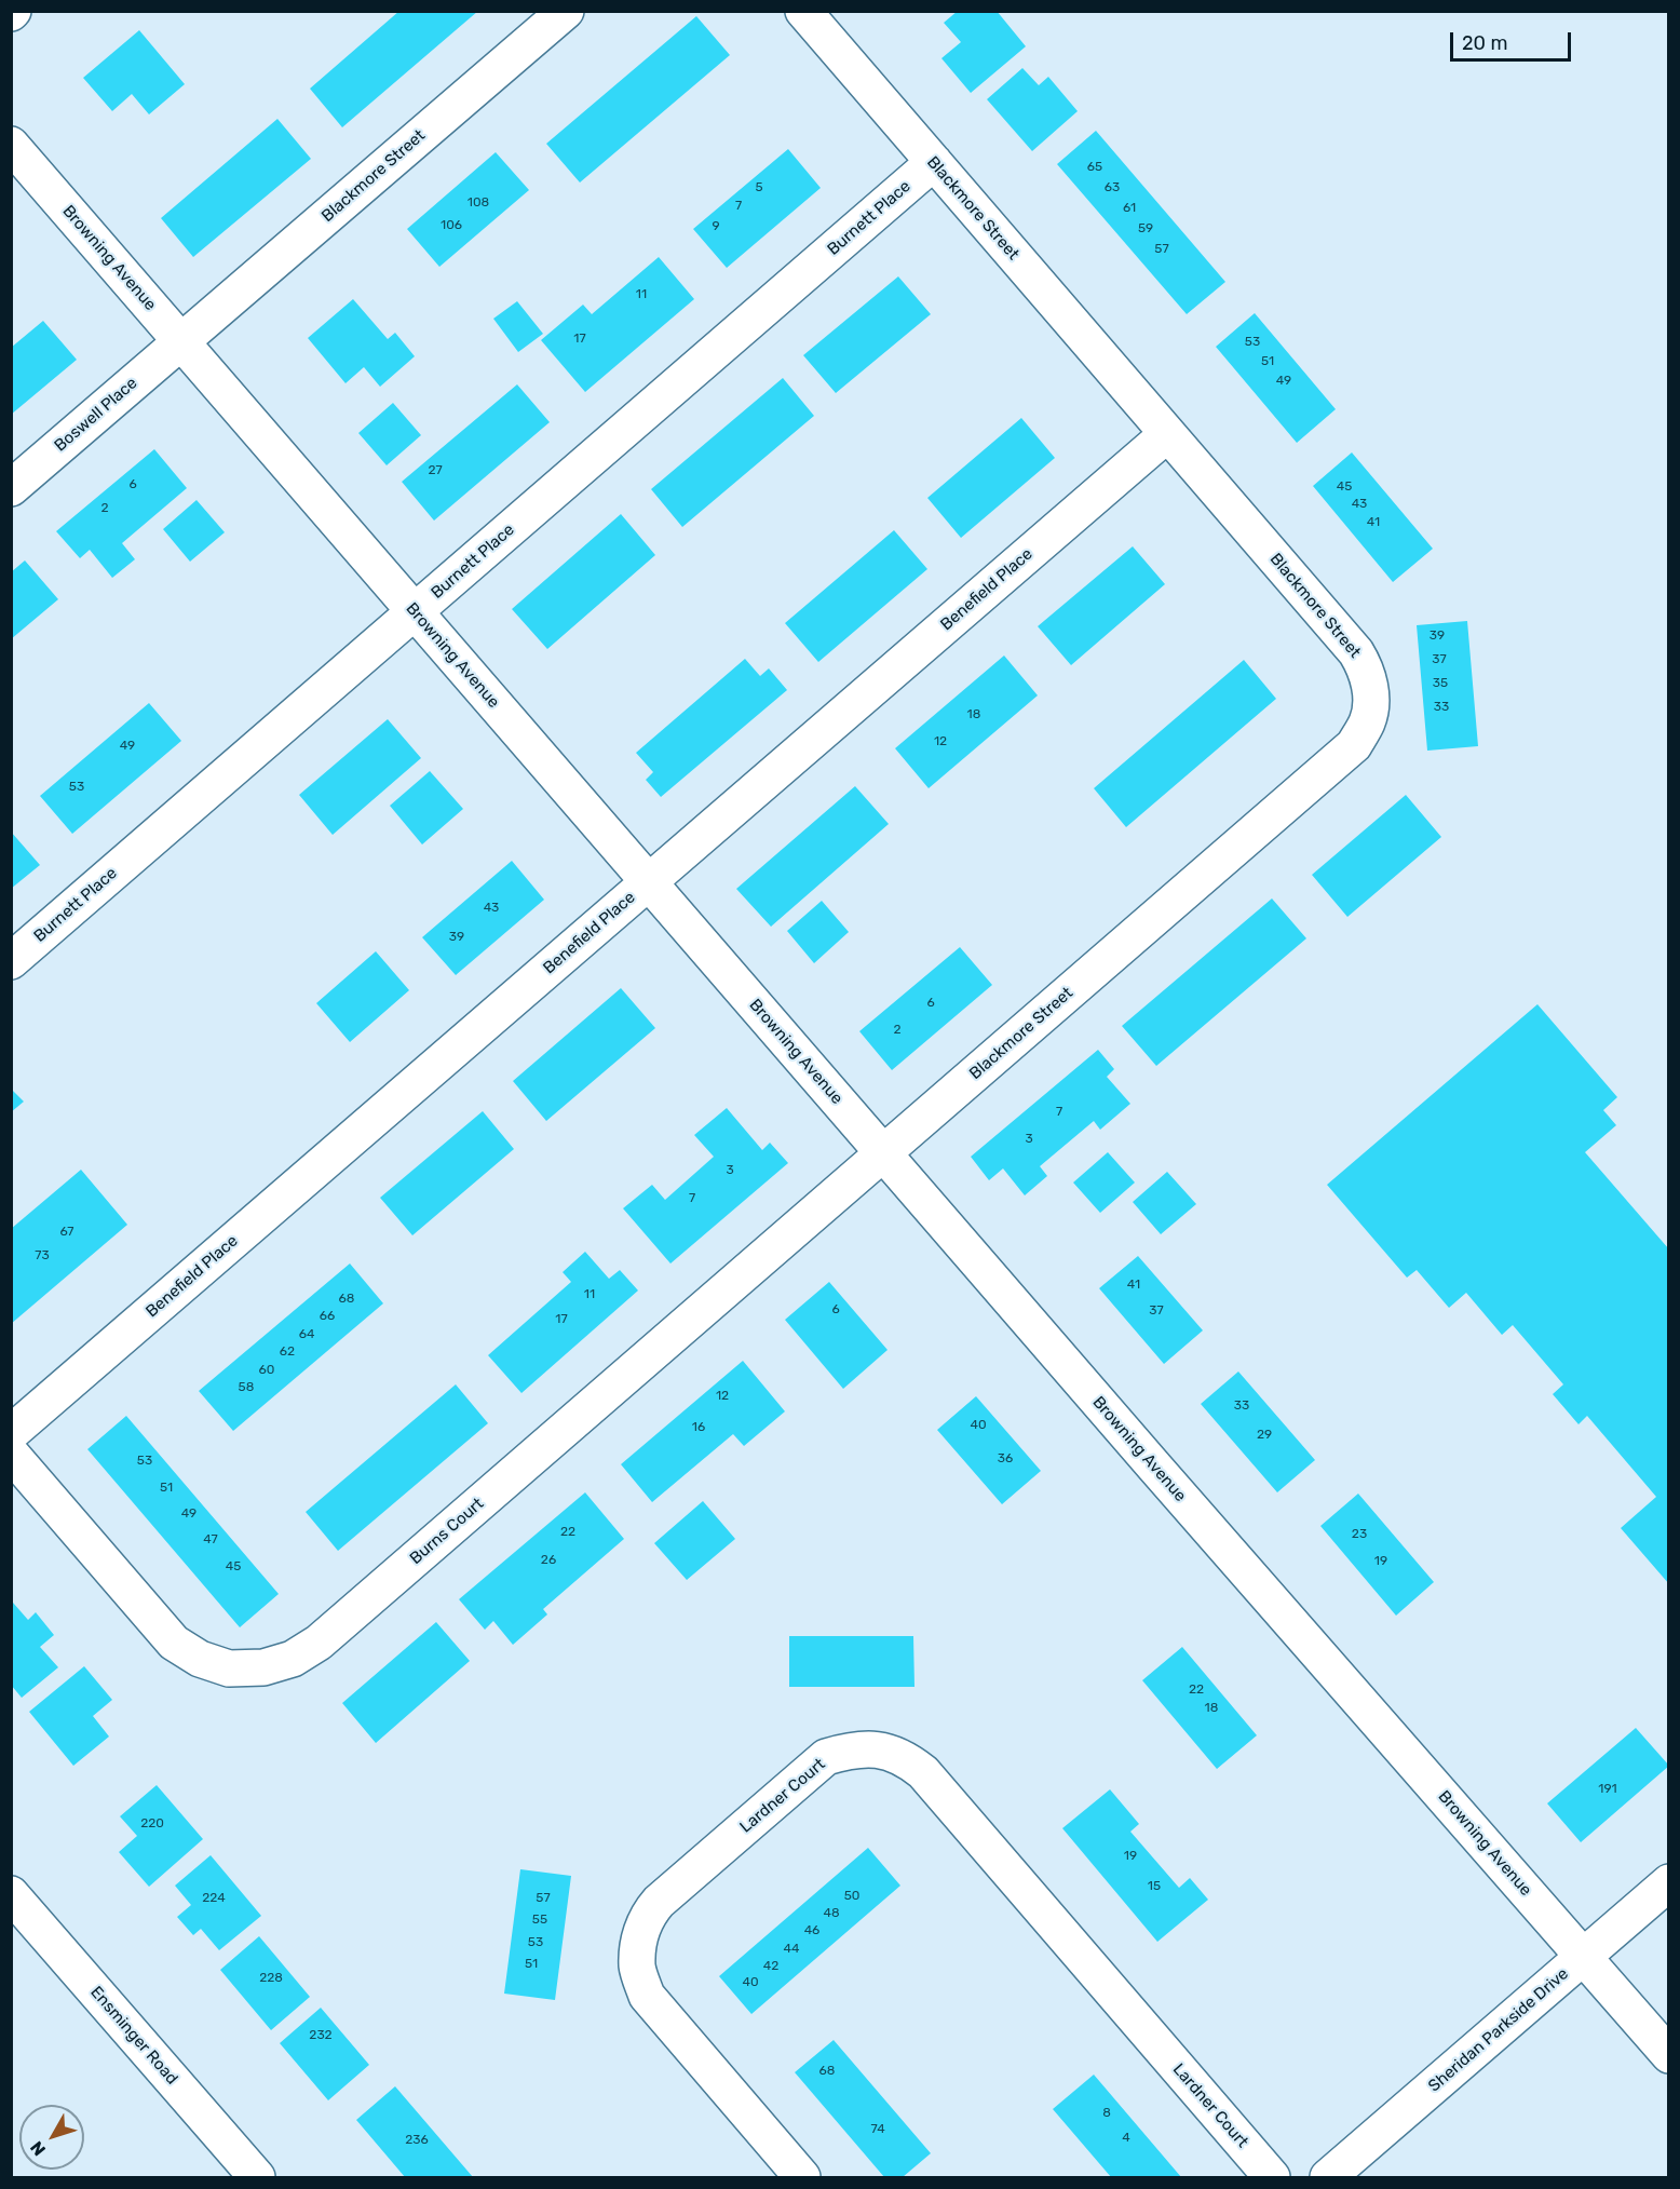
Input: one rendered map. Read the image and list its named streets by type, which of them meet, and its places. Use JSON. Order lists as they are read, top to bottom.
{
  "streets": {
    "street": [
      "Blackmore Street",
      "Burnett Place",
      "Browning Avenue",
      "Boswell Place",
      "Benefield Place",
      "Burns Court",
      "Lardner Court",
      "Sheridan Parkside Drive",
      "Ensminger Road"
    ]
  },
  "crossings": [
    ["Blackmore Street", "Burnett Place"],
    ["Blackmore Street", "Browning Avenue"],
    ["Blackmore Street", "Boswell Place"],
    ["Blackmore Street", "Benefield Place"],
    ["Blackmore Street", "Burns Court"],
    ["Burnett Place", "Browning Avenue"],
    ["Browning Avenue", "Boswell Place"],
    ["Browning Avenue", "Benefield Place"],
    ["Browning Avenue", "Burns Court"],
    ["Browning Avenue", "Sheridan Parkside Drive"]
  ],
  "house_numbers": [
    "65",
    "5",
    "63",
    "108",
    "7",
    "61",
    "106",
    "9",
    "59",
    "57",
    "11",
    "17",
    "53",
    "51",
    "49",
    "27",
    "6",
    "45",
    "43",
    "2",
    "41",
    "39",
    "37",
    "35",
    "33",
    "18",
    "12",
    "49",
    "53",
    "43",
    "39",
    "6",
    "2",
    "7",
    "3",
    "3",
    "7",
    "67",
    "73",
    "41",
    "11",
    "68",
    "6",
    "37",
    "66",
    "17",
    "64",
    "62",
    "60",
    "58",
    "12",
    "33",
    "40",
    "16",
    "29",
    "36",
    "53",
    "51",
    "49",
    "22",
    "23",
    "47",
    "26",
    "19",
    "45",
    "22",
    "18",
    "191",
    "220",
    "19",
    "15",
    "50",
    "224",
    "57",
    "48",
    "55",
    "46",
    "53",
    "44",
    "51",
    "42",
    "228",
    "40",
    "232",
    "68",
    "8",
    "74",
    "4",
    "236"
  ],
  "scale_bar": "20 m",
  "north": "bottom left"
}
